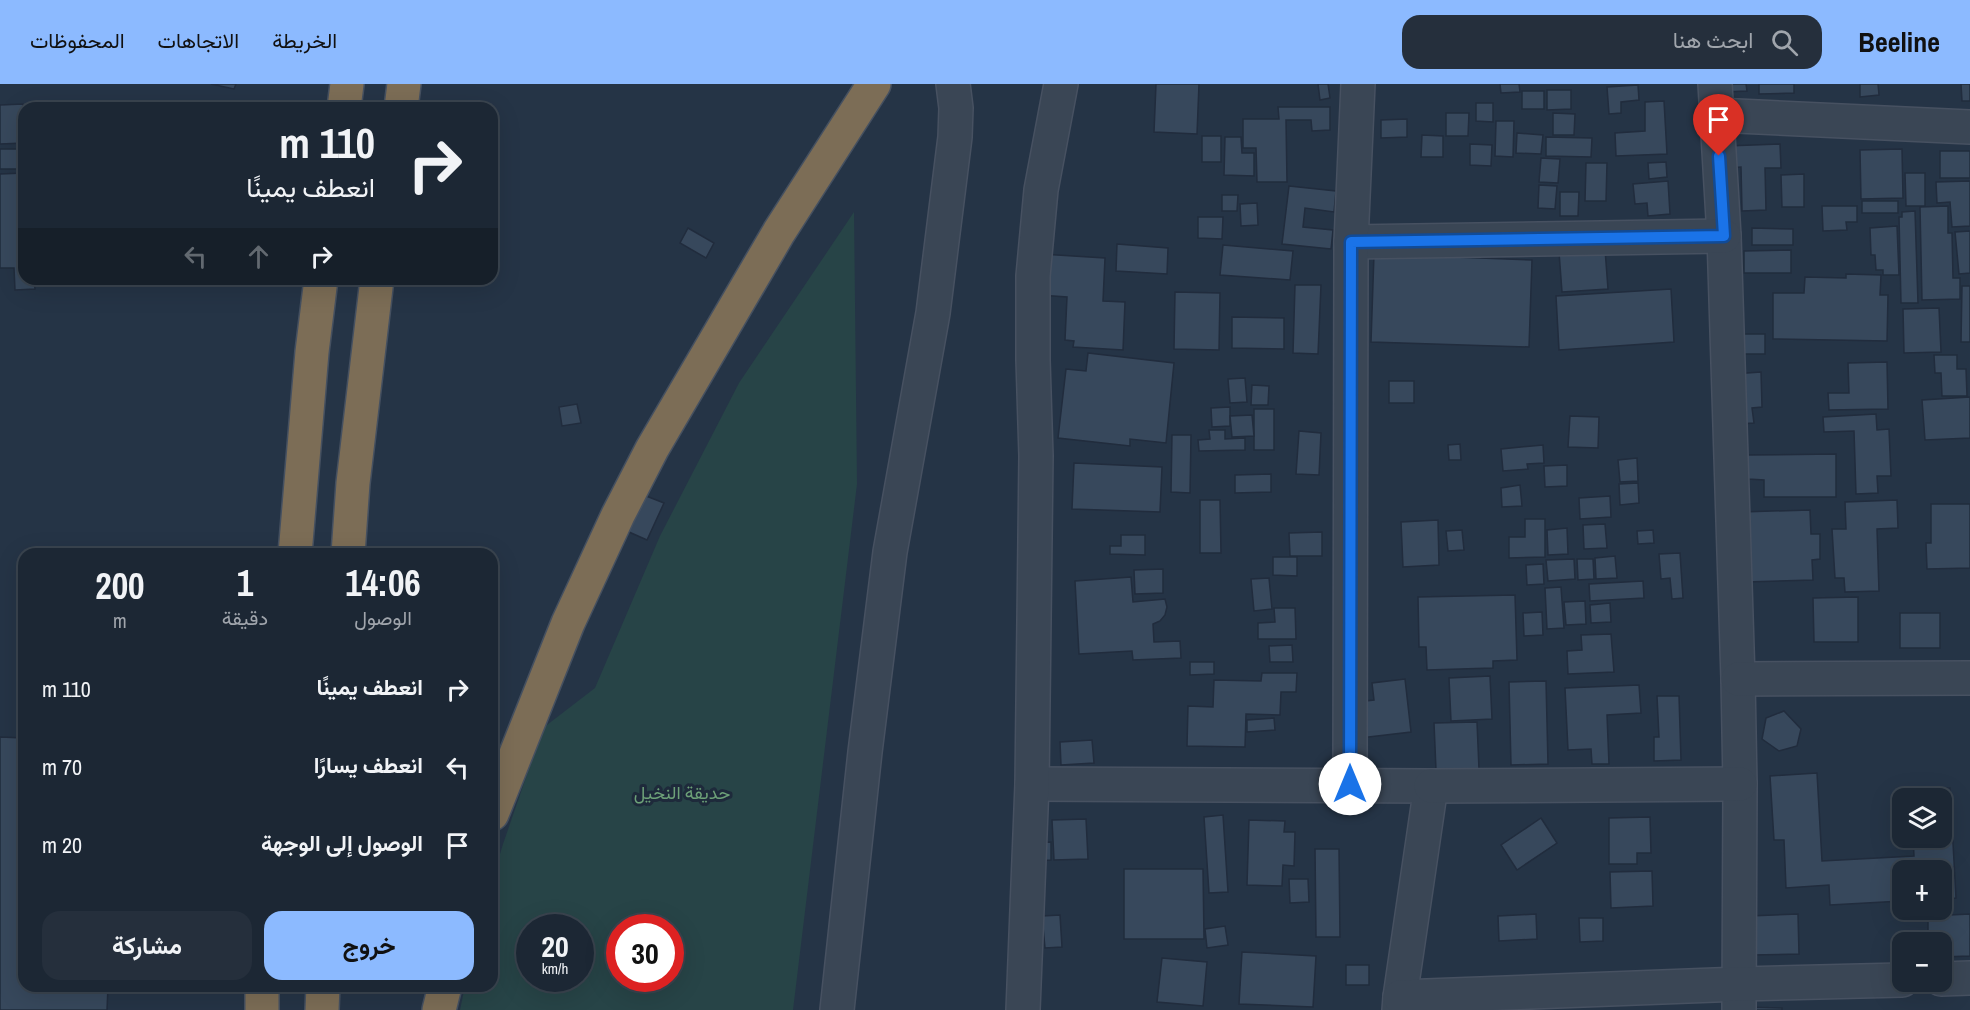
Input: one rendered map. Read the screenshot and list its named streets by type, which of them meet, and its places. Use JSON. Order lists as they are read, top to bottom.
{
  "parks": ["حديقة النخيل"],
  "page": {
    "header": "Beeline",
    "search": "ابحث هنا",
    "nav": ["الخريطة", "الاتجاهات", "المحفوظات"],
    "turn": ["110 m", "انعطف يمينًا"],
    "eta": [
      "14:06",
      "الوصول",
      "1",
      "دقيقة",
      "200",
      "m"
    ],
    "list": [
      {
        "name": "انعطف يمينًا",
        "value": "110 m"
      },
      {
        "name": "انعطف يسارًا",
        "value": "70 m"
      },
      {
        "name": "الوصول إلى الوجهة",
        "value": "20 m"
      }
    ],
    "map_buttons": ["+", "−"],
    "buttons": ["خروج", "مشاركة"],
    "speed": "20 km/h",
    "limit": "30"
  }
}
